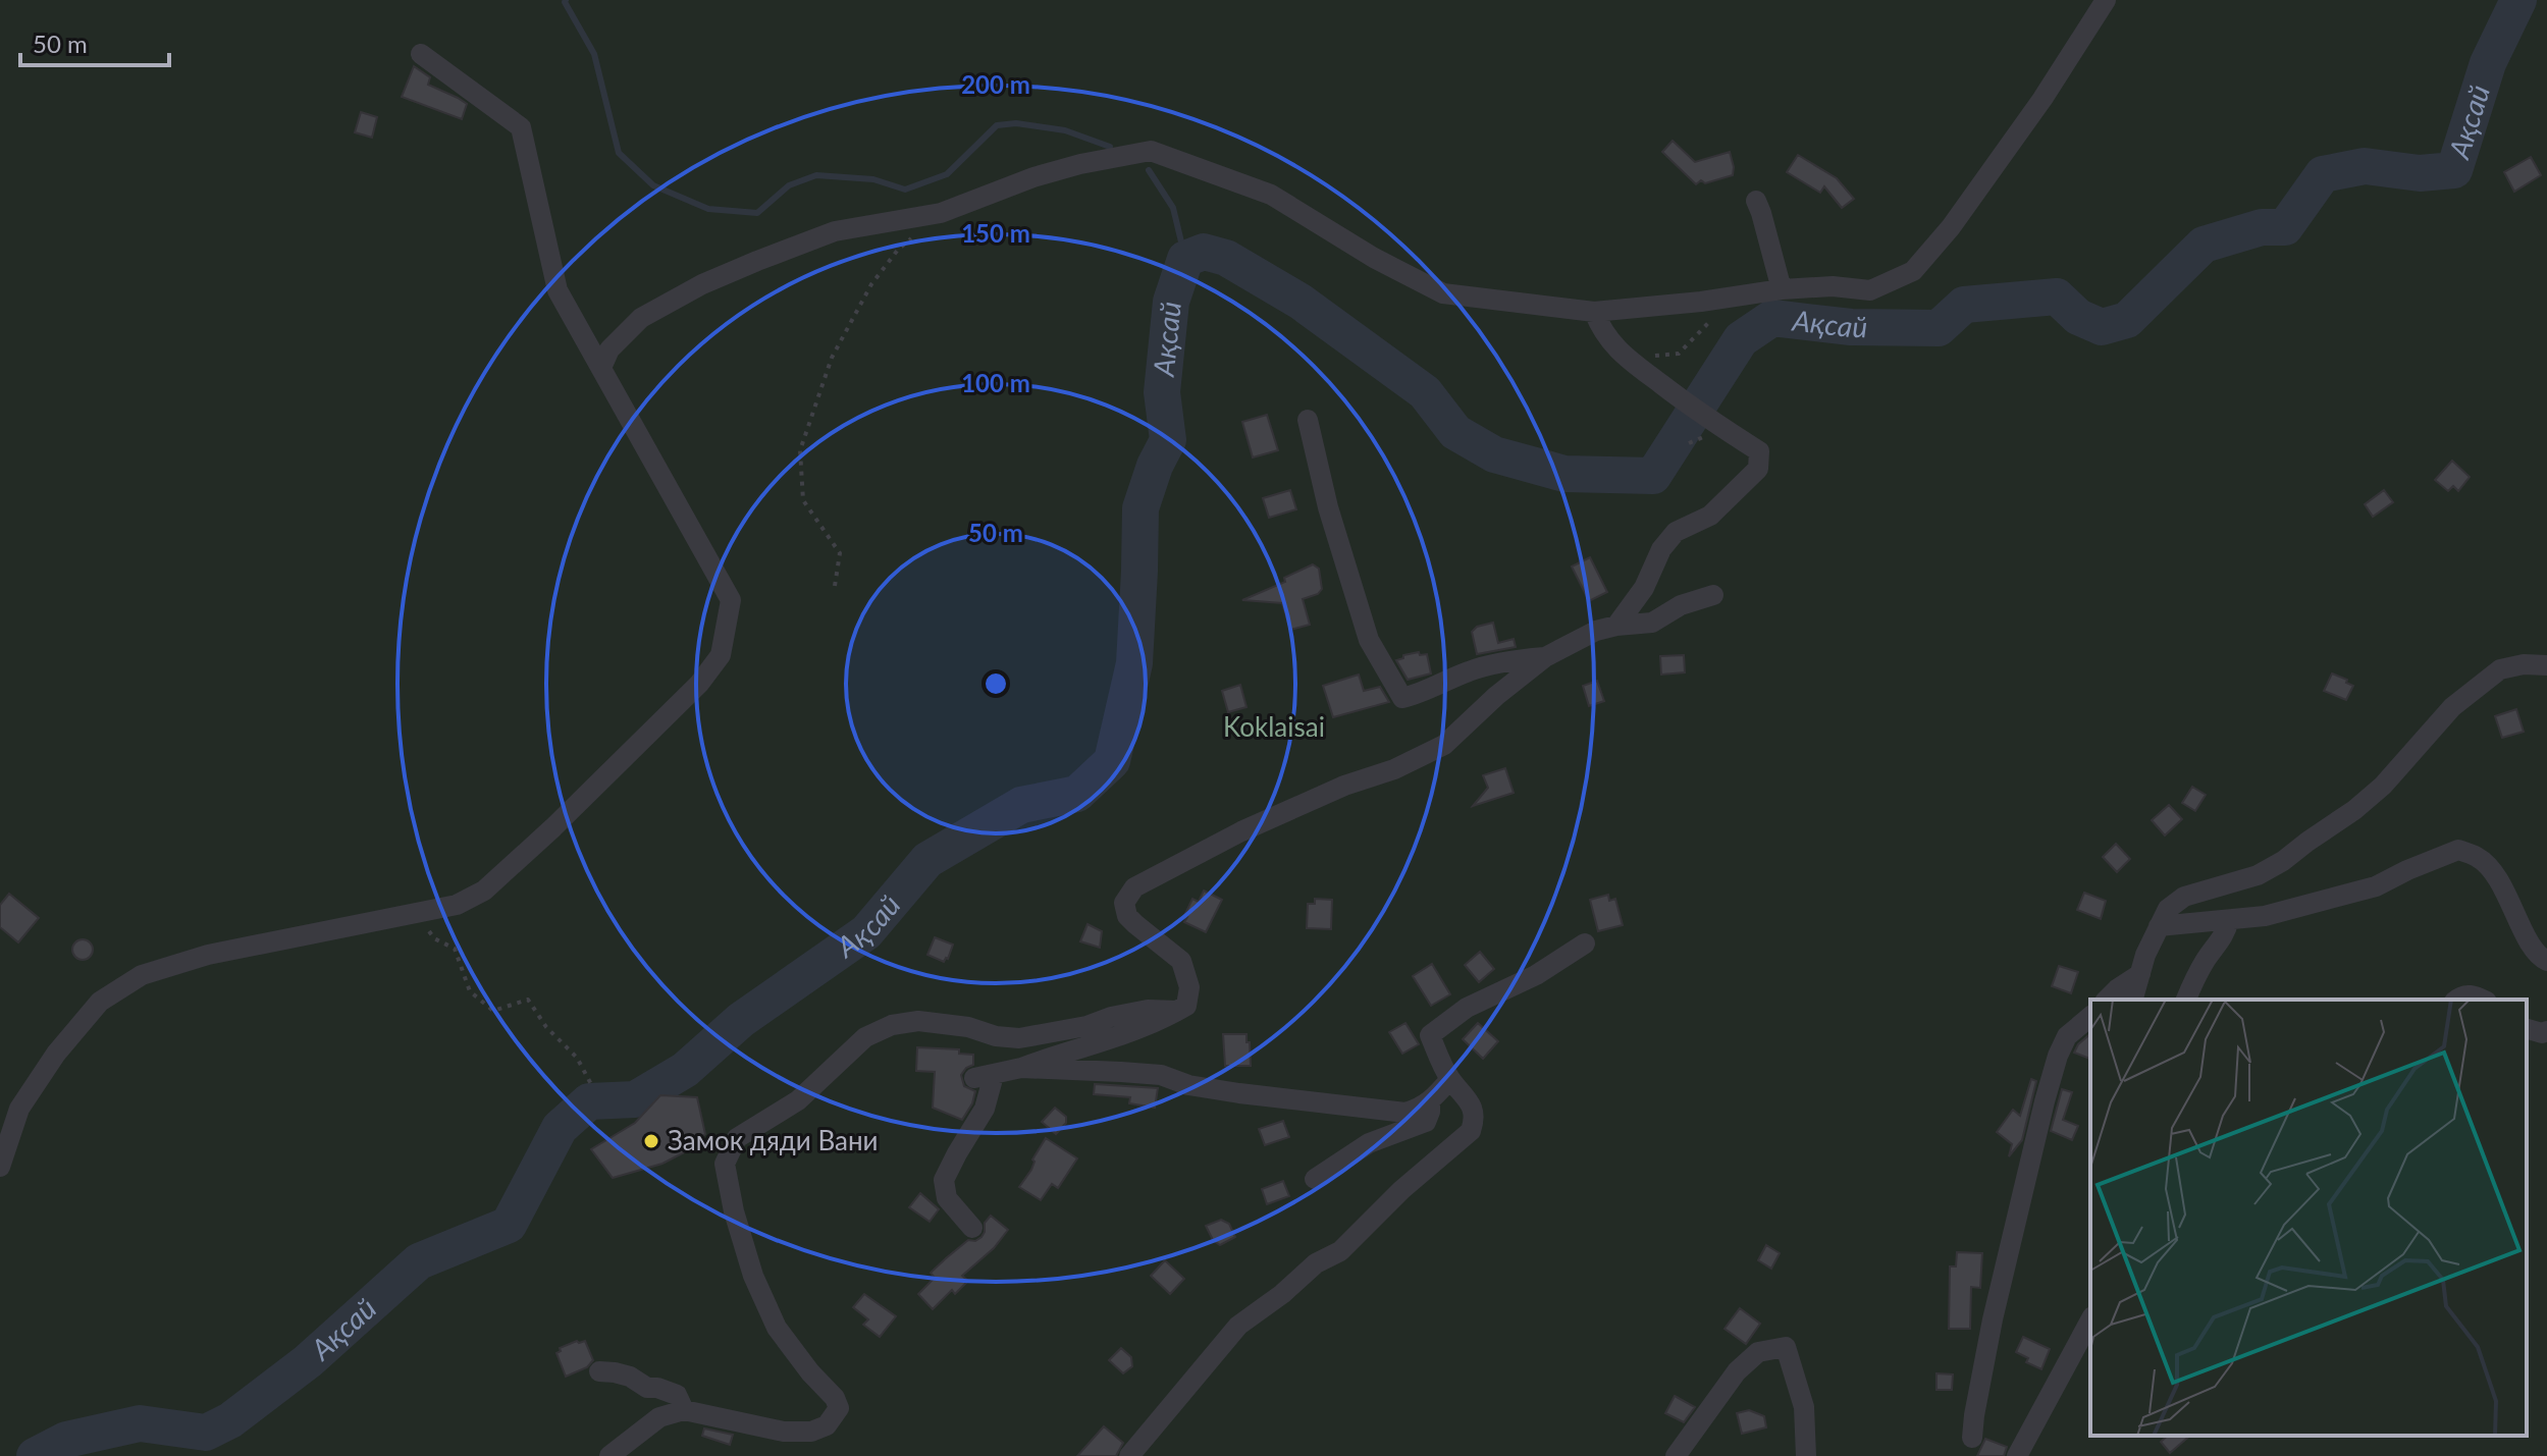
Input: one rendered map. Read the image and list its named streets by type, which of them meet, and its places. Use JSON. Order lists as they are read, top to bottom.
{
  "water": ["Ақсай"],
  "parks": ["Koklaisai"],
  "places": ["Замок дяди Вани"],
  "scale_bar": "50 m",
  "rings": [
    "200 m",
    "150 m",
    "100 m",
    "50 m"
  ]
}
